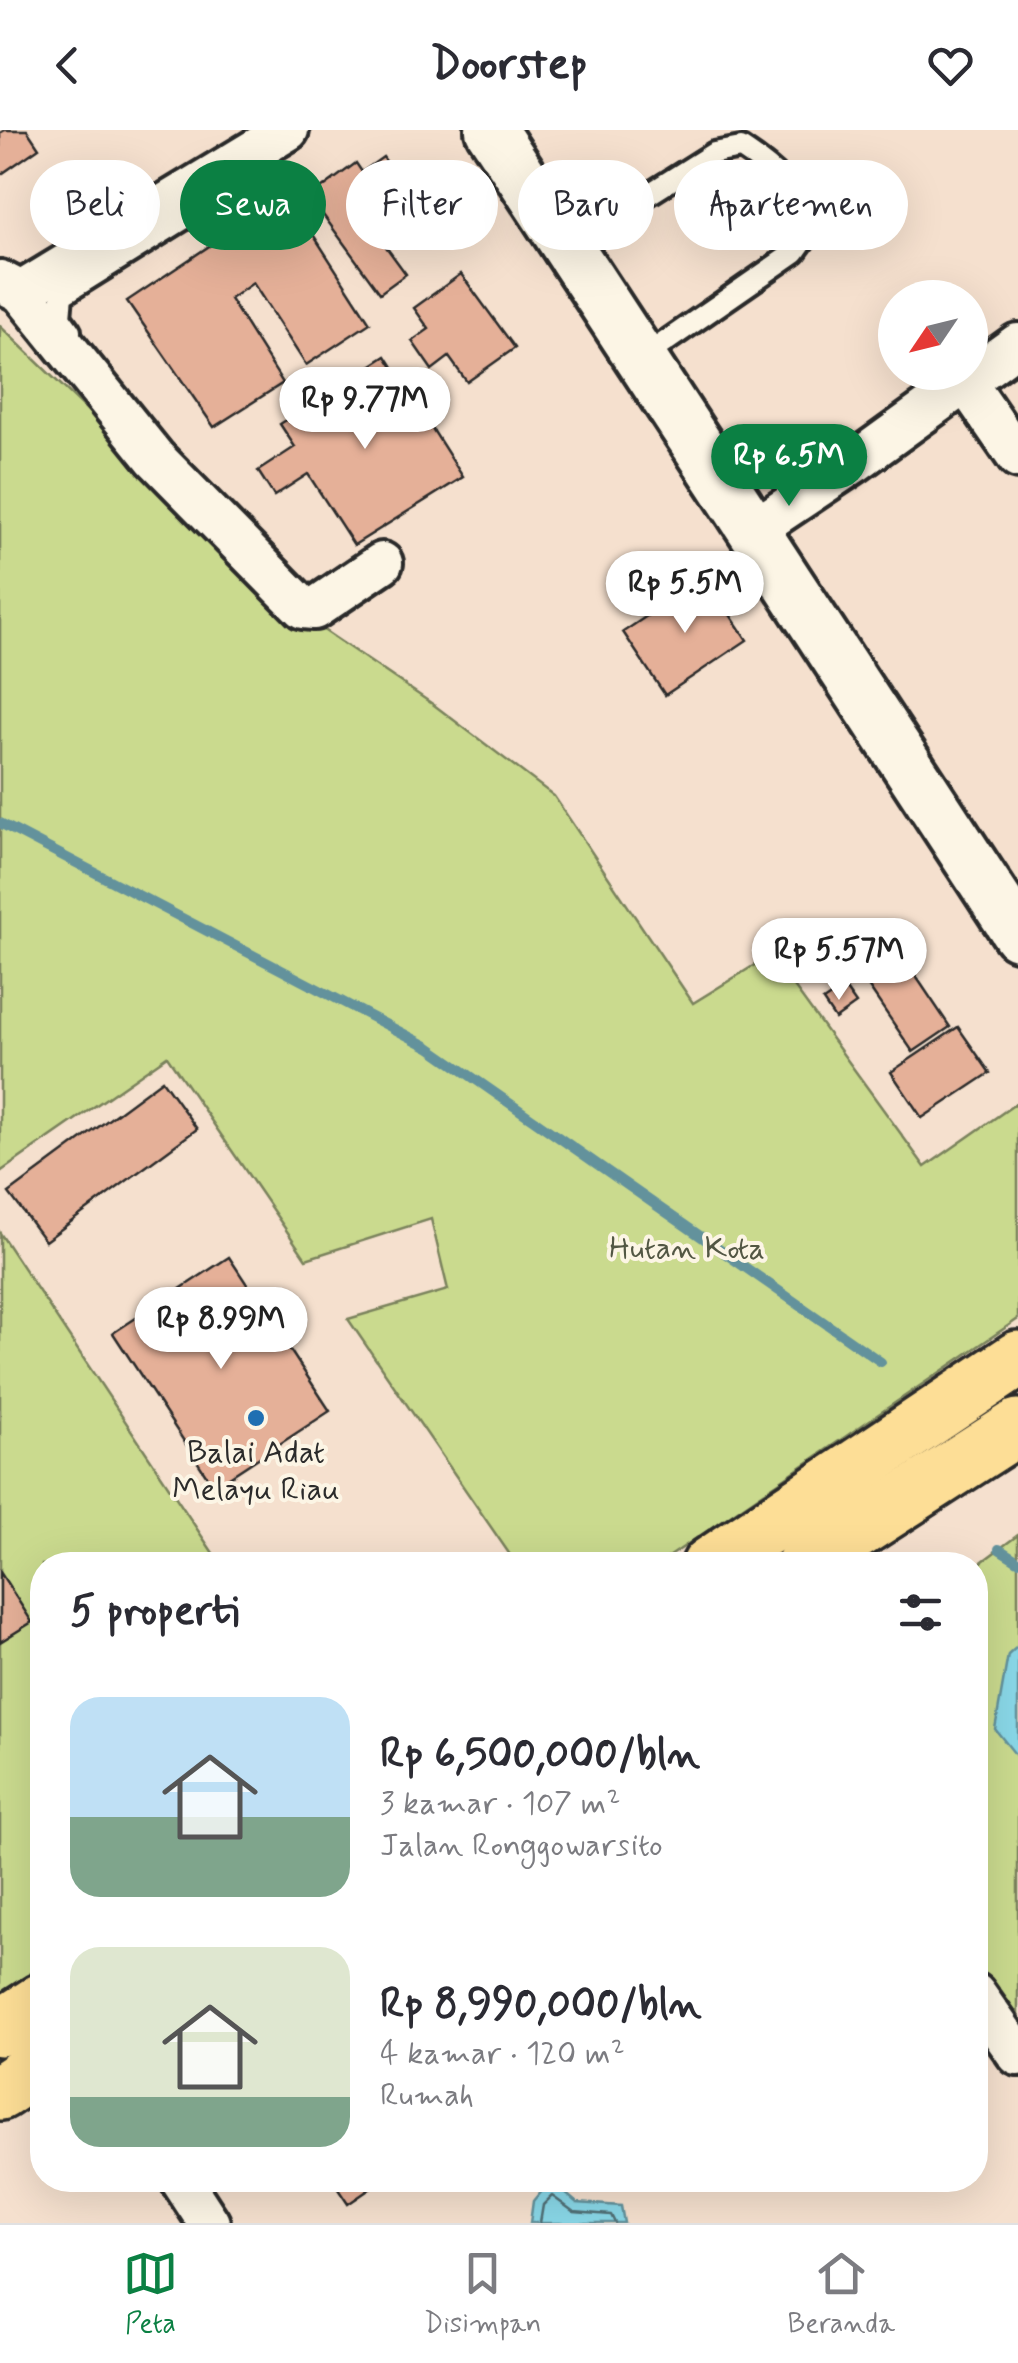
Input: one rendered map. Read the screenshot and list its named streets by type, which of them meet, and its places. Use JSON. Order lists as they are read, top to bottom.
{
  "parks": ["Hutan Kota"],
  "places": ["Balai Adat Melayu Riau"],
  "north": "bottom left",
  "page": {
    "header": "Doorstep",
    "chip": [
      "Beli",
      "Sewa",
      "Filter",
      "Baru",
      "Apartemen"
    ],
    "price": [
      "Rp 9.77M",
      "Rp 6.5M",
      "Rp 5.5M",
      "Rp 5.57M",
      "Rp 8.99M"
    ],
    "heading": "5 properti",
    "list": [
      {
        "name": "Rp 6,500,000/bln",
        "note": "3 kamar · 107 m² · Jalan Ronggowarsito"
      },
      {
        "name": "Rp 8,990,000/bln",
        "note": "4 kamar · 120 m² · Rumah"
      }
    ],
    "tabs": ["Peta", "Disimpan", "Beranda"]
  }
}
